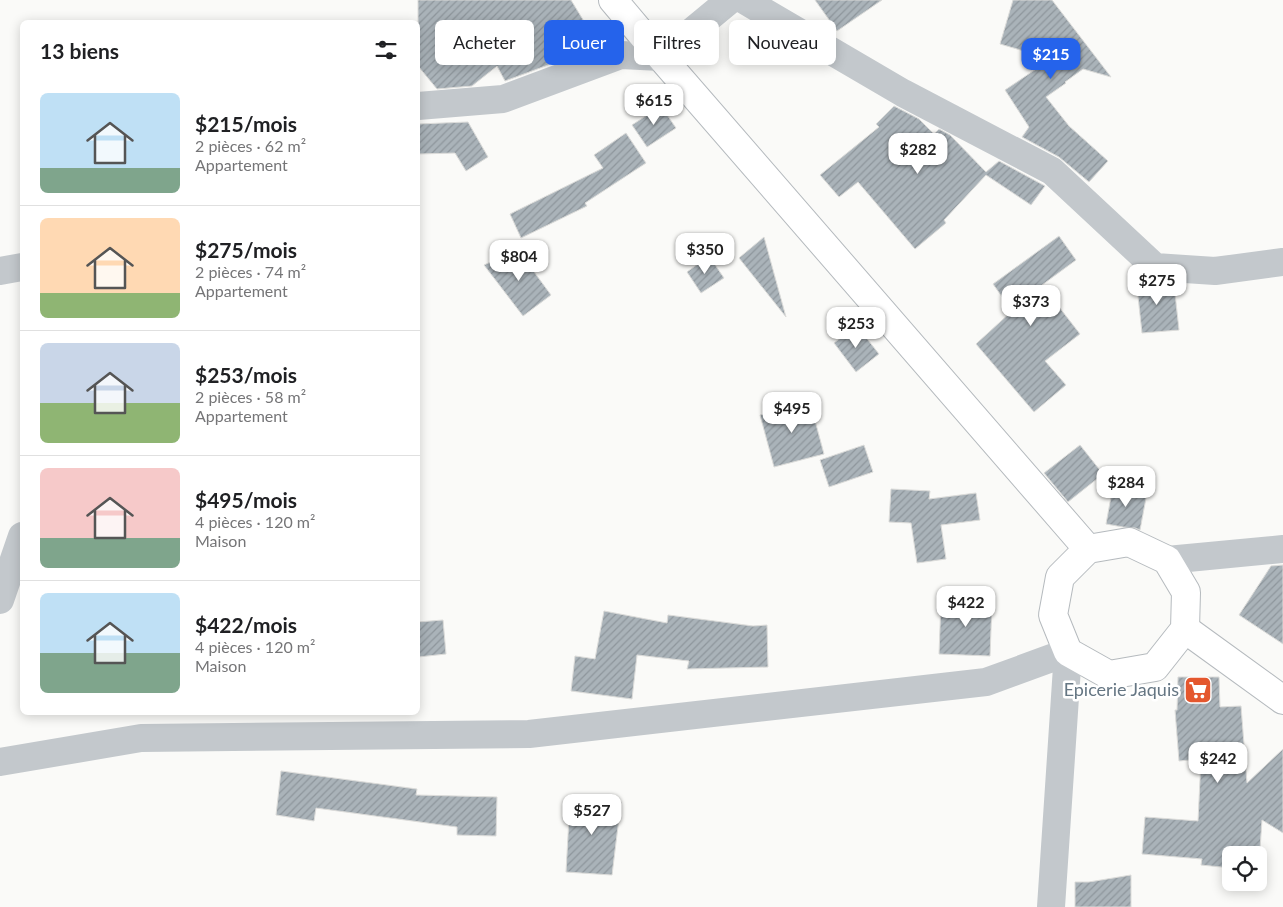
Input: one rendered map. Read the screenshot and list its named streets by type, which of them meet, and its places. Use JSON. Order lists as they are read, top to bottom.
{
  "places": {
    "supermarket": ["Epicerie Jaquis"]
  },
  "page": {
    "chip": [
      "Acheter",
      "Louer",
      "Filtres",
      "Nouveau"
    ],
    "heading": "13 biens",
    "price": [
      "$215",
      "$615",
      "$282",
      "$350",
      "$804",
      "$275",
      "$373",
      "$253",
      "$495",
      "$284",
      "$422",
      "$242",
      "$527"
    ],
    "list": [
      {
        "name": "$215/mois",
        "note": "2 pièces · 62 m² · Appartement"
      },
      {
        "name": "$275/mois",
        "note": "2 pièces · 74 m² · Appartement"
      },
      {
        "name": "$253/mois",
        "note": "2 pièces · 58 m² · Appartement"
      },
      {
        "name": "$495/mois",
        "note": "4 pièces · 120 m² · Maison"
      },
      {
        "name": "$422/mois",
        "note": "4 pièces · 120 m² · Maison"
      }
    ]
  }
}
